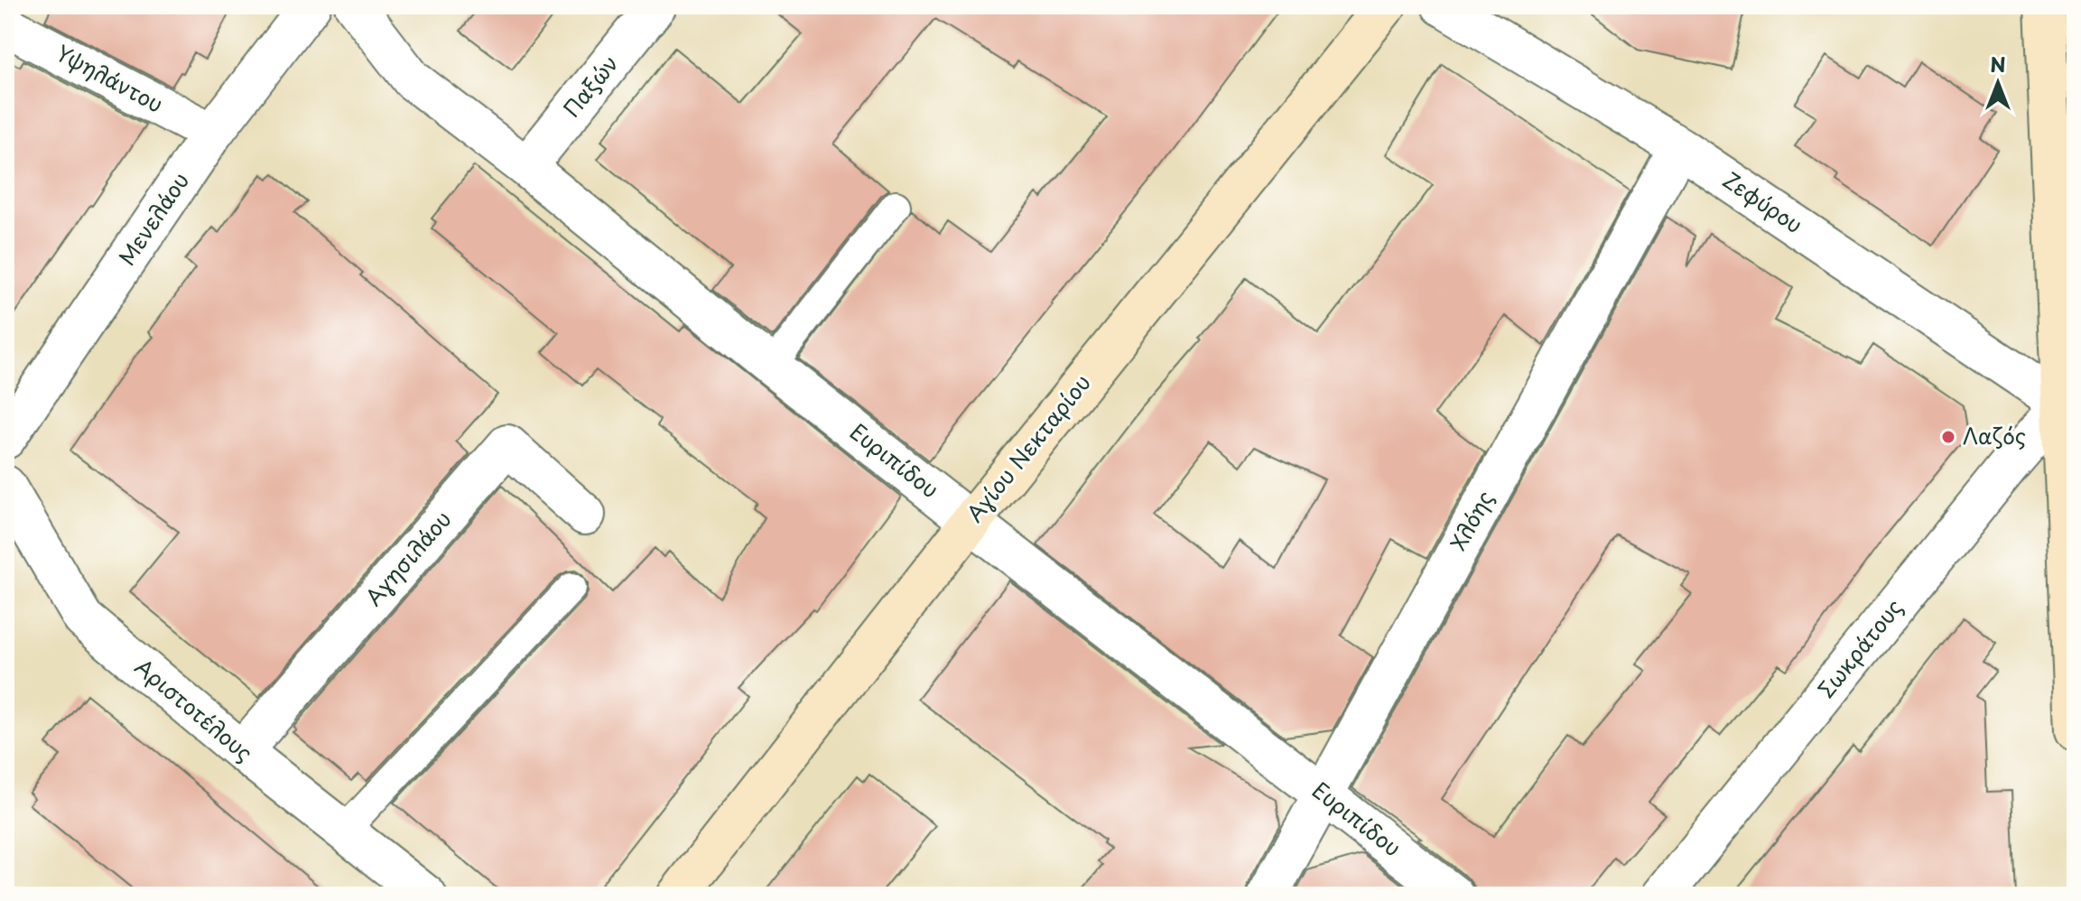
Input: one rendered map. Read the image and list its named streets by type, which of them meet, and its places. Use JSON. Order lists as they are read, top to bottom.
{
  "streets": {
    "street": [
      "Υψηλάντου",
      "Παξών",
      "Ζεφύρου",
      "Μενελάου",
      "Αγίου Νεκταρίου",
      "Ευριπίδου",
      "Χλόης",
      "Αγησιλάου",
      "Σωκράτους",
      "Αριστοτέλους"
    ]
  },
  "crossings": [
    ["Υψηλάντου", "Μενελάου"],
    ["Παξών", "Ευριπίδου"],
    ["Ζεφύρου", "Χλόης"],
    ["Ζεφύρου", "Σωκράτους"],
    ["Αγίου Νεκταρίου", "Ευριπίδου"],
    ["Ευριπίδου", "Χλόης"],
    ["Αγησιλάου", "Αριστοτέλους"]
  ],
  "places": ["Λαζός"],
  "north": "top"
}
